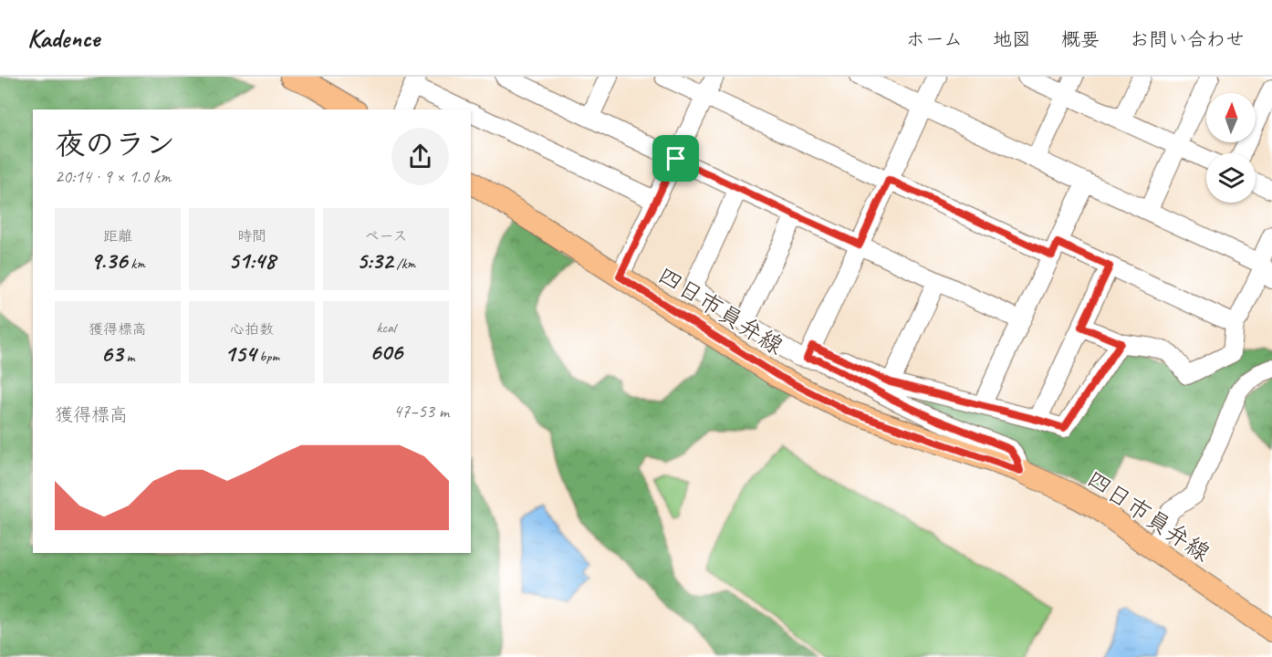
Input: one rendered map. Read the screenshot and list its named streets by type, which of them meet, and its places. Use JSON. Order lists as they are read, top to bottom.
{
  "streets": {
    "main road": ["四日市員弁線"]
  },
  "north": "top",
  "page": {
    "header": "Kadence",
    "nav": [
      "ホーム",
      "地図",
      "概要",
      "お問い合わせ"
    ],
    "heading": ["夜のラン", "20:14 · 9 × 1.0 km"],
    "stats": [
      ["距離", "9.36 km"],
      ["時間", "51:48"],
      ["ペース", "5:32 /km"],
      ["獲得標高", "63 m"],
      ["心拍数", "154 bpm"],
      ["kcal", "606"]
    ],
    "chart": ["獲得標高", "47–53 m"]
  }
}
